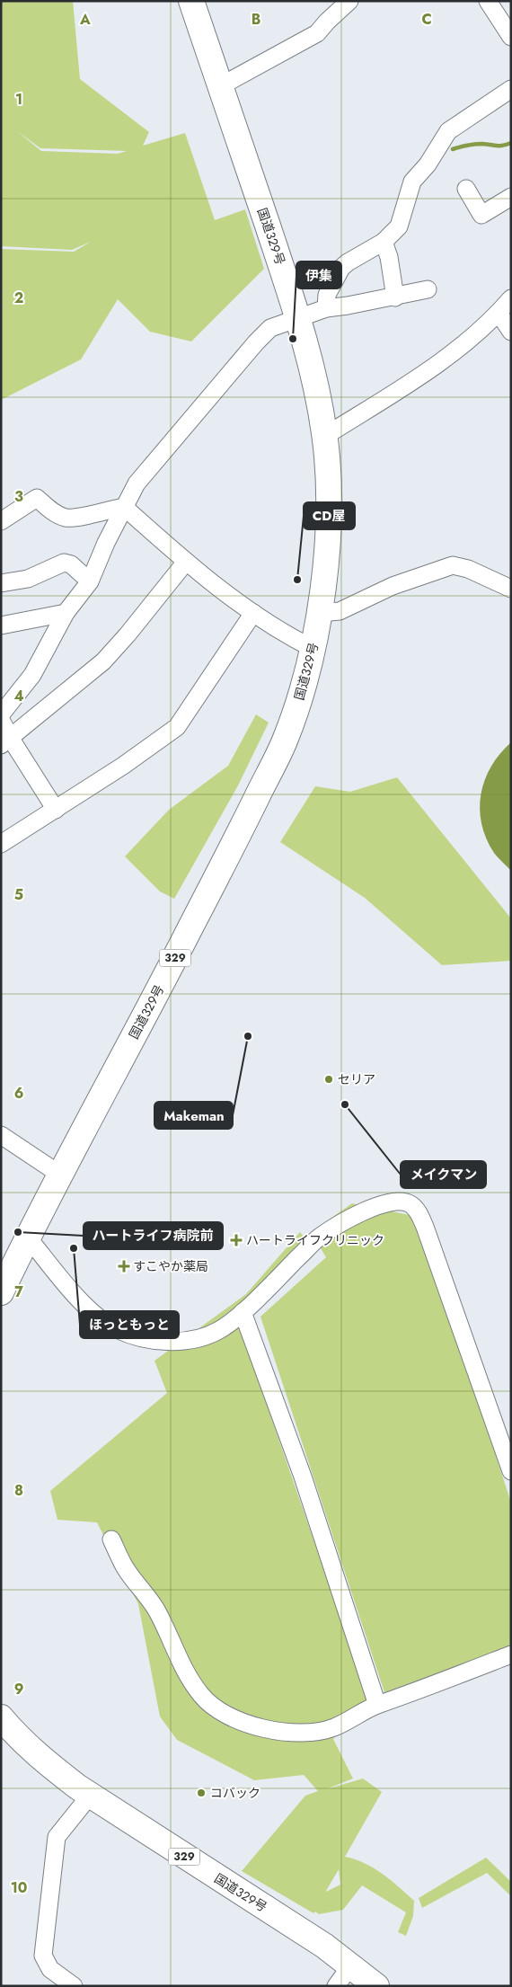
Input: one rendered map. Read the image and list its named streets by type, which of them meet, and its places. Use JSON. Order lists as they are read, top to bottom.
{
  "streets": {
    "highway": ["国道329号", "329"]
  },
  "places": {
    "other": [
      "伊集",
      "CD屋",
      "Makeman",
      "セリア",
      "メイクマン",
      "ハートライフ病院前",
      "ほっともっと",
      "コバック"
    ],
    "health": ["ハートライフクリニック", "すこやか薬局"]
  },
  "grid": {
    "columns": ["A", "B", "C"],
    "rows": [
      "1",
      "2",
      "3",
      "4",
      "5",
      "6",
      "7",
      "8",
      "9",
      "10"
    ]
  }
}
